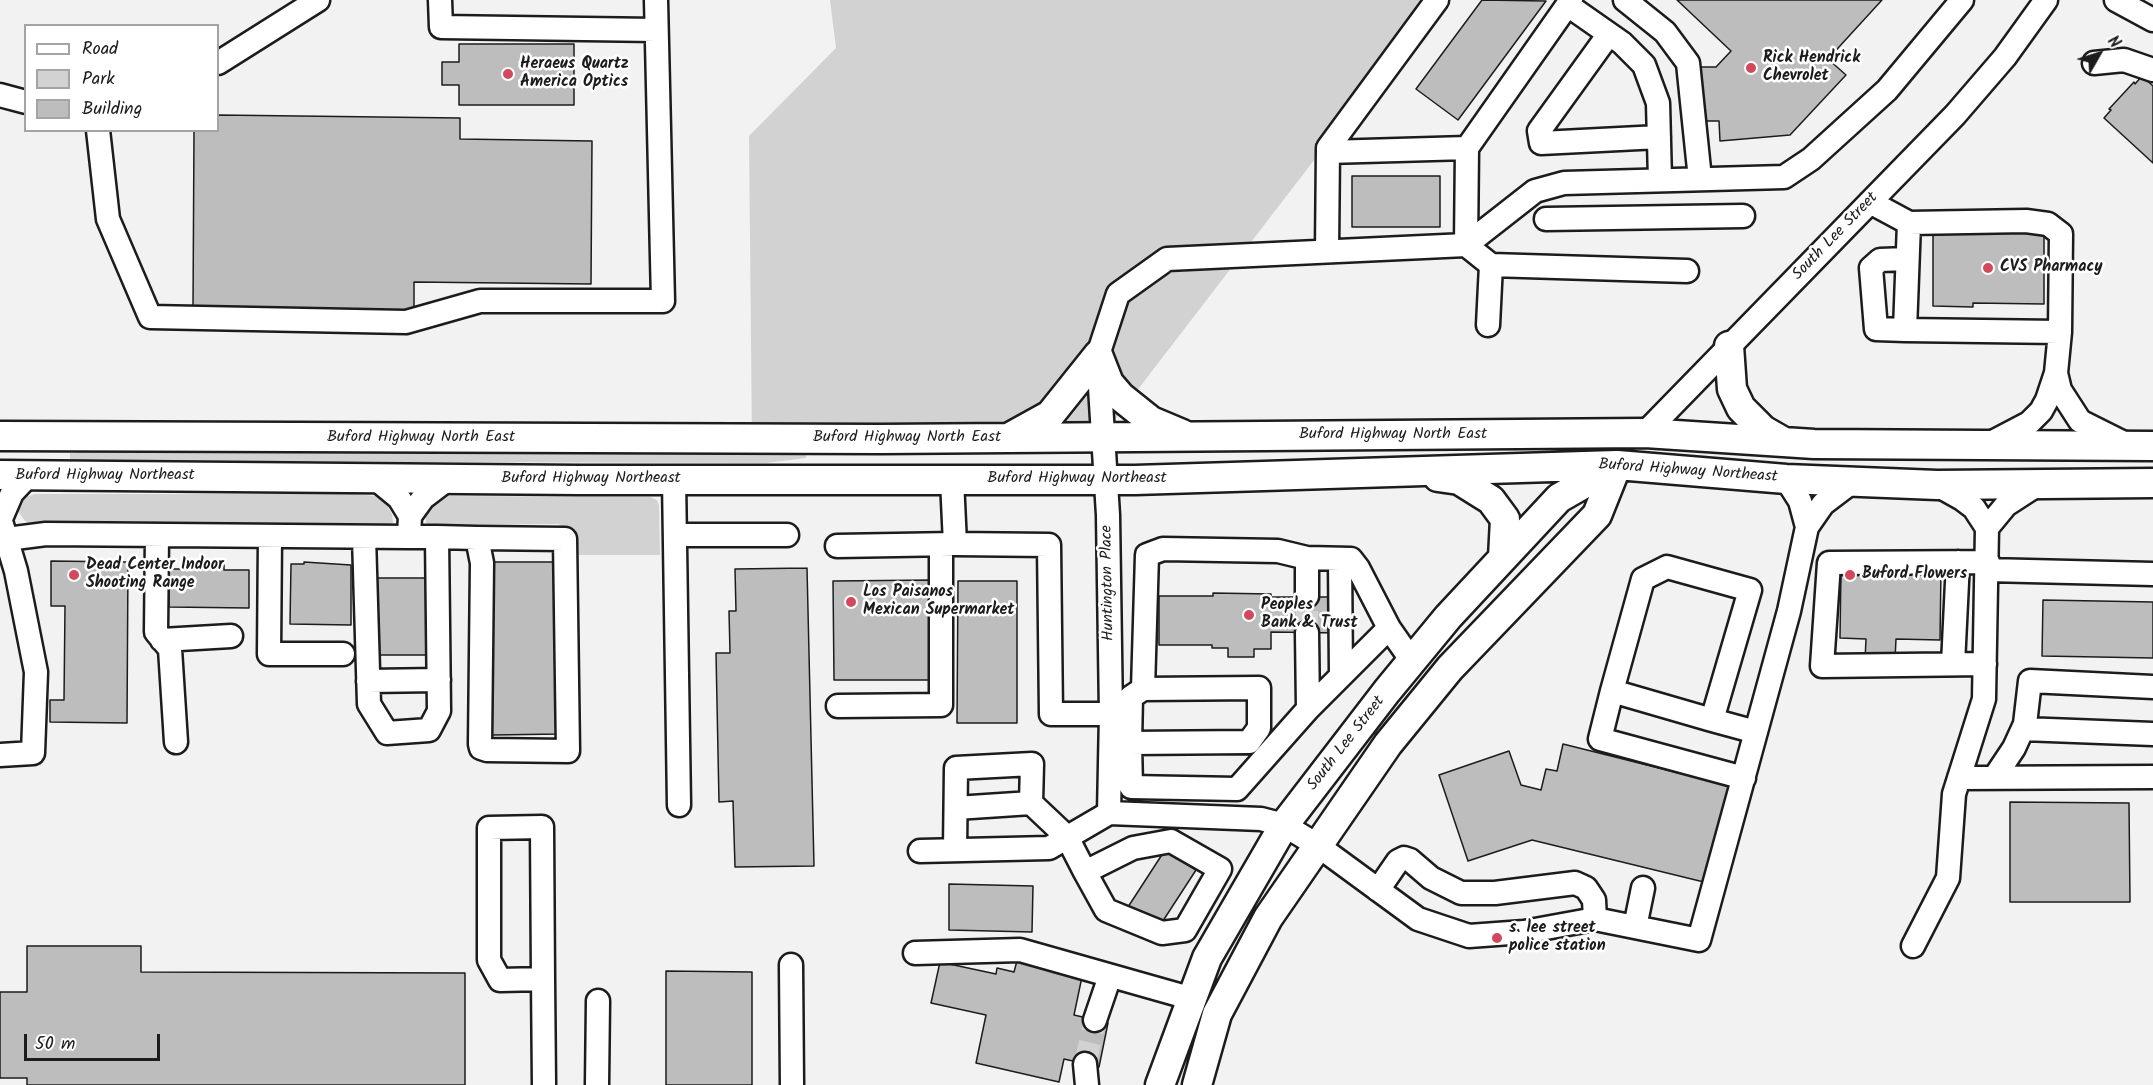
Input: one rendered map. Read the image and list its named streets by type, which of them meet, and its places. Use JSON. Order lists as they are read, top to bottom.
{
  "streets": {
    "main road": ["South Lee Street", "Buford Highway North East", "Buford Highway Northeast"],
    "street": ["Huntington Place"]
  },
  "crossings": [
    ["South Lee Street", "Buford Highway North East"],
    ["South Lee Street", "Buford Highway Northeast"],
    ["Buford Highway North East", "Huntington Place"],
    ["Buford Highway Northeast", "Huntington Place"]
  ],
  "places": [
    "Rick Hendrick Chevrolet",
    "Heraeus Quartz America Optics",
    "CVS Pharmacy",
    "Dead Center Indoor Shooting Range",
    "Buford Flowers",
    "Los Paisanos Mexican Supermarket",
    "Peoples Bank & Trust",
    "s. lee street police station"
  ],
  "legend": ["Road", "Park", "Building"],
  "scale_bar": "50 m",
  "north": "top right"
}
